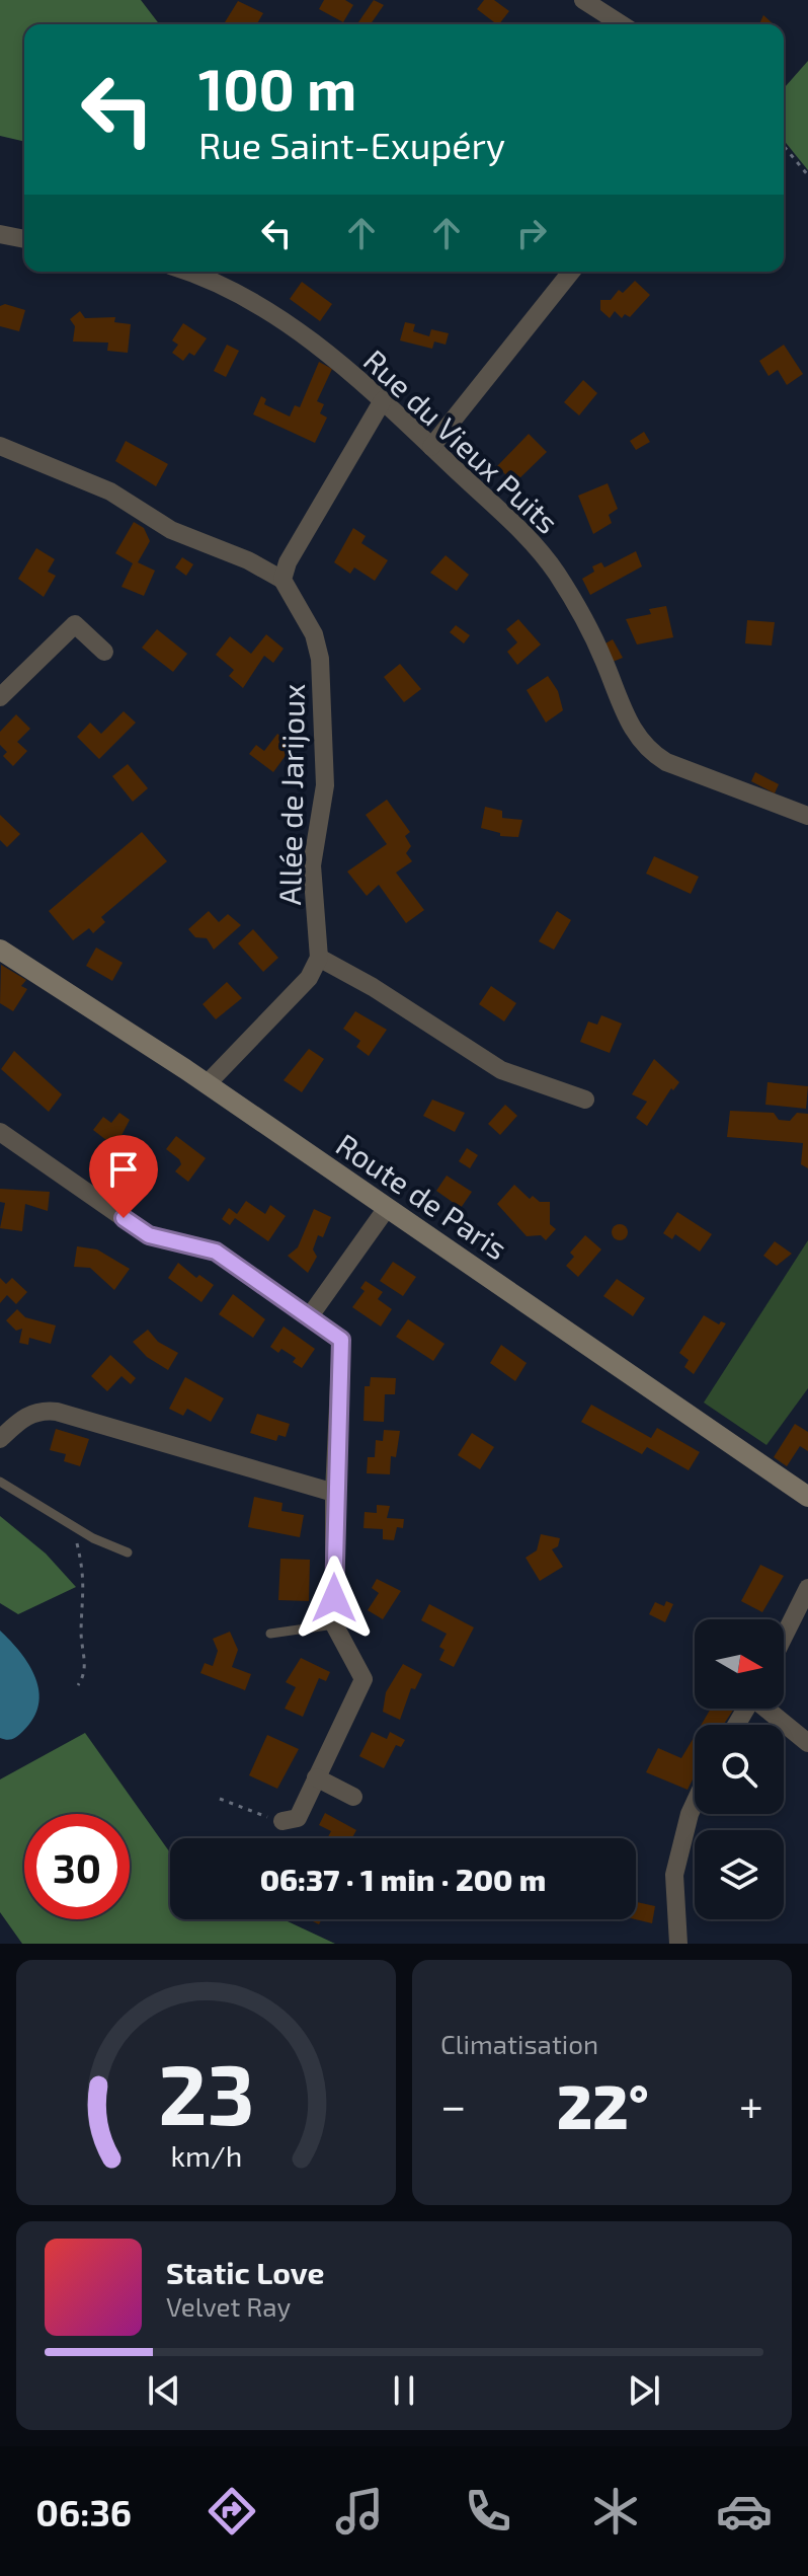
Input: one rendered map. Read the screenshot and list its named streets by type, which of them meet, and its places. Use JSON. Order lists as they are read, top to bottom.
{
  "streets": {
    "main road": ["Route de Paris"],
    "street": ["Rue du Vieux Puits", "Allée de Jarijoux"]
  },
  "north": "right",
  "page": {
    "turn": ["100 m", "Rue Saint-Exupéry"],
    "limit": "30",
    "trip": "06:37 · 1 min · 200 m",
    "tile": "Climatisation",
    "heat": ["−", "22°", "+"],
    "song": ["Static Love", "Velvet Ray"],
    "tabs": "06:36",
    "gauge": ["23", "km/h"]
  }
}
